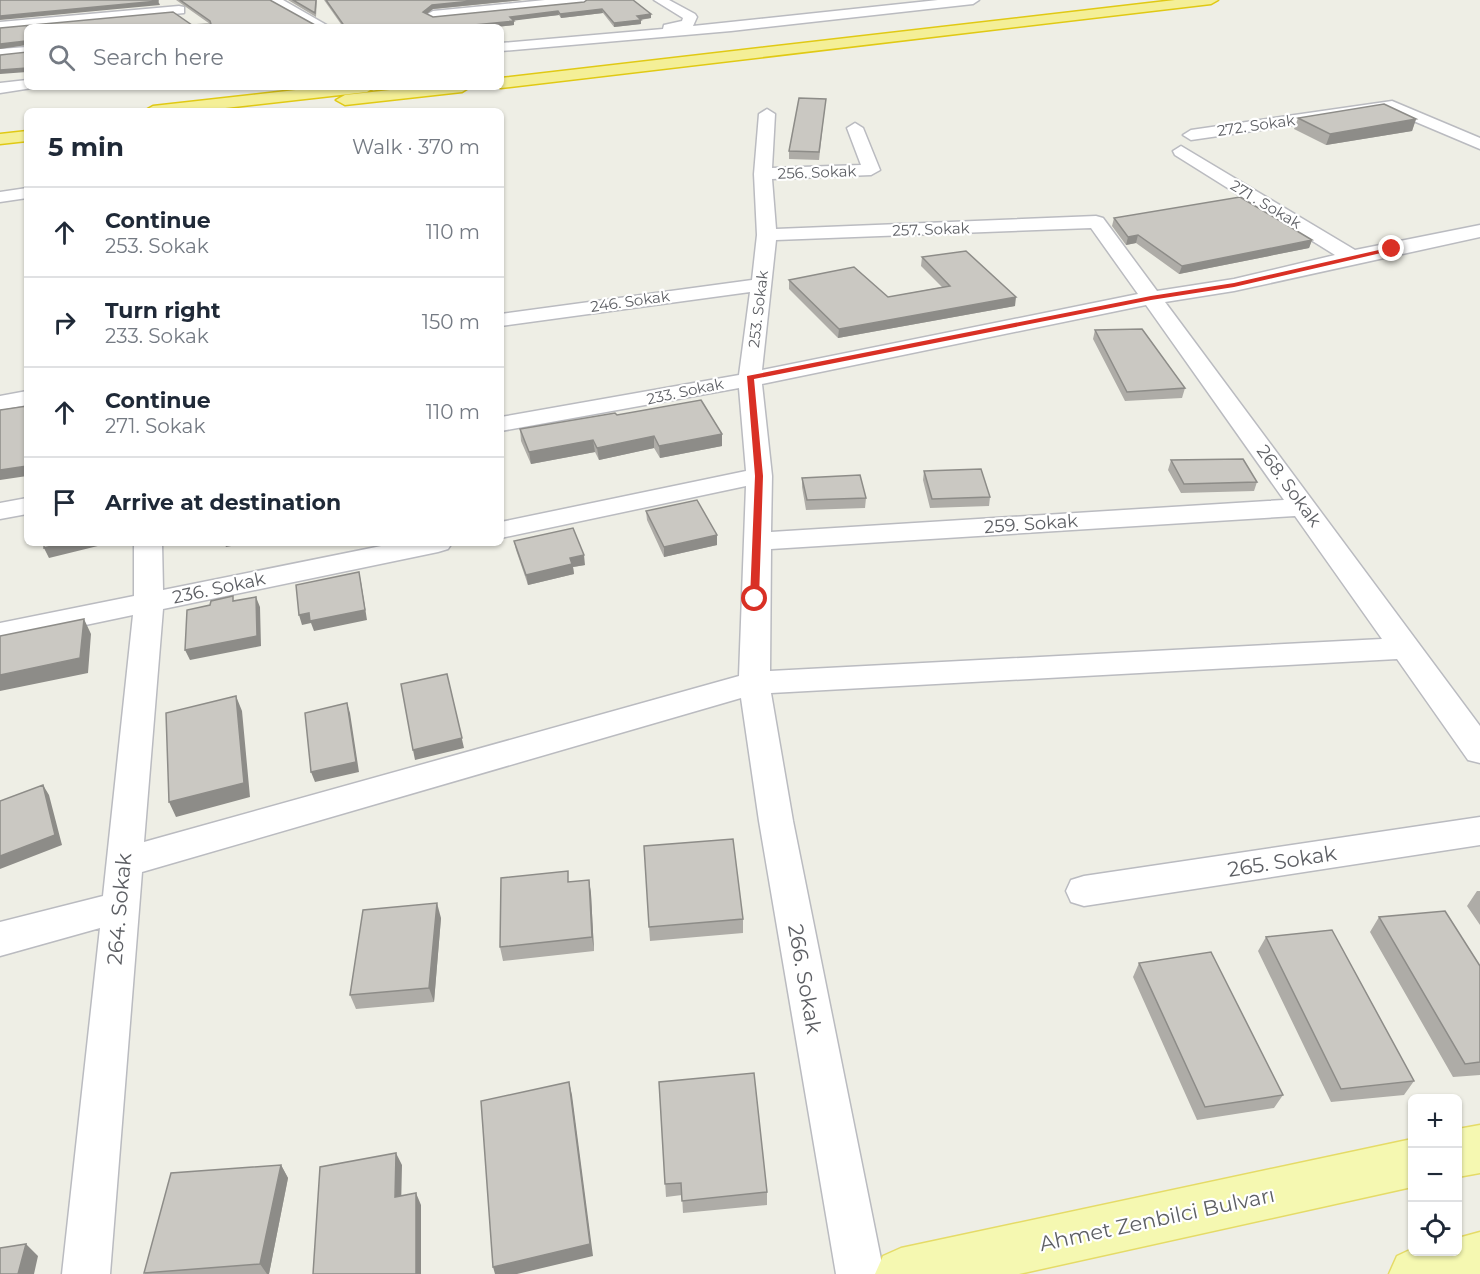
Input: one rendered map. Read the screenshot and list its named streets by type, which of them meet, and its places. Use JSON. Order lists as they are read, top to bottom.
{
  "streets": {
    "main road": ["Ahmet Zenbilci Bulvarı"],
    "street": [
      "272. Sokak",
      "256. Sokak",
      "271 . Sokak",
      "257. Sokak",
      "246. Sokak",
      "253. Sokak",
      "233. Sokak",
      "268. Sokak",
      "259. Sokak",
      "236. Sokak",
      "265. Sokak",
      "264. Sokak",
      "266. Sokak"
    ]
  },
  "crossings": [
    ["256. Sokak", "253. Sokak"],
    ["271 . Sokak", "233. Sokak"],
    ["257. Sokak", "253. Sokak"],
    ["257. Sokak", "268. Sokak"],
    ["246. Sokak", "253. Sokak"],
    ["253. Sokak", "233. Sokak"],
    ["253. Sokak", "259. Sokak"],
    ["253. Sokak", "266. Sokak"],
    ["233. Sokak", "268. Sokak"],
    ["268. Sokak", "259. Sokak"],
    ["236. Sokak", "264. Sokak"]
  ],
  "page": {
    "search": "Search here",
    "heading": ["5 min", "Walk · 370 m"],
    "list": [
      ["Continue", "253. Sokak", "110 m"],
      ["Turn right", "233. Sokak", "150 m"],
      ["Continue", "271. Sokak", "110 m"],
      "Arrive at destination"
    ],
    "map_buttons": ["+", "−"]
  }
}
